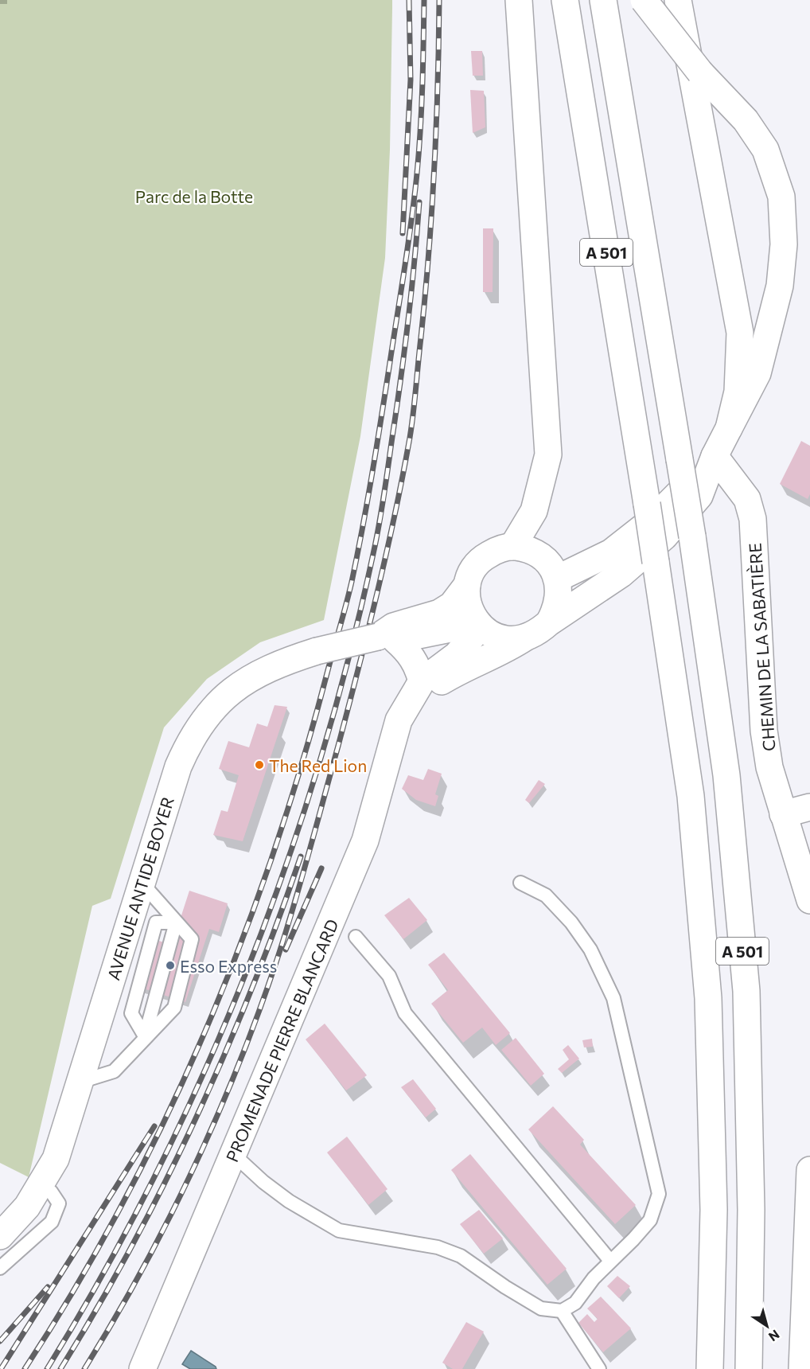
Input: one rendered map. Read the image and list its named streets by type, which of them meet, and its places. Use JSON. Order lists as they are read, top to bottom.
{
  "streets": {
    "main road": [
      "A 501",
      "CHEMIN DE LA SABATIÈRE",
      "AVENUE ANTIDE BOYER",
      "PROMENADE PIERRE BLANCARD"
    ]
  },
  "crossings": [
    ["AVENUE ANTIDE BOYER", "PROMENADE PIERRE BLANCARD"]
  ],
  "parks": ["Parc de la Botte"],
  "places": ["The Red Lion", "Esso Express"],
  "north": "bottom right"
}
